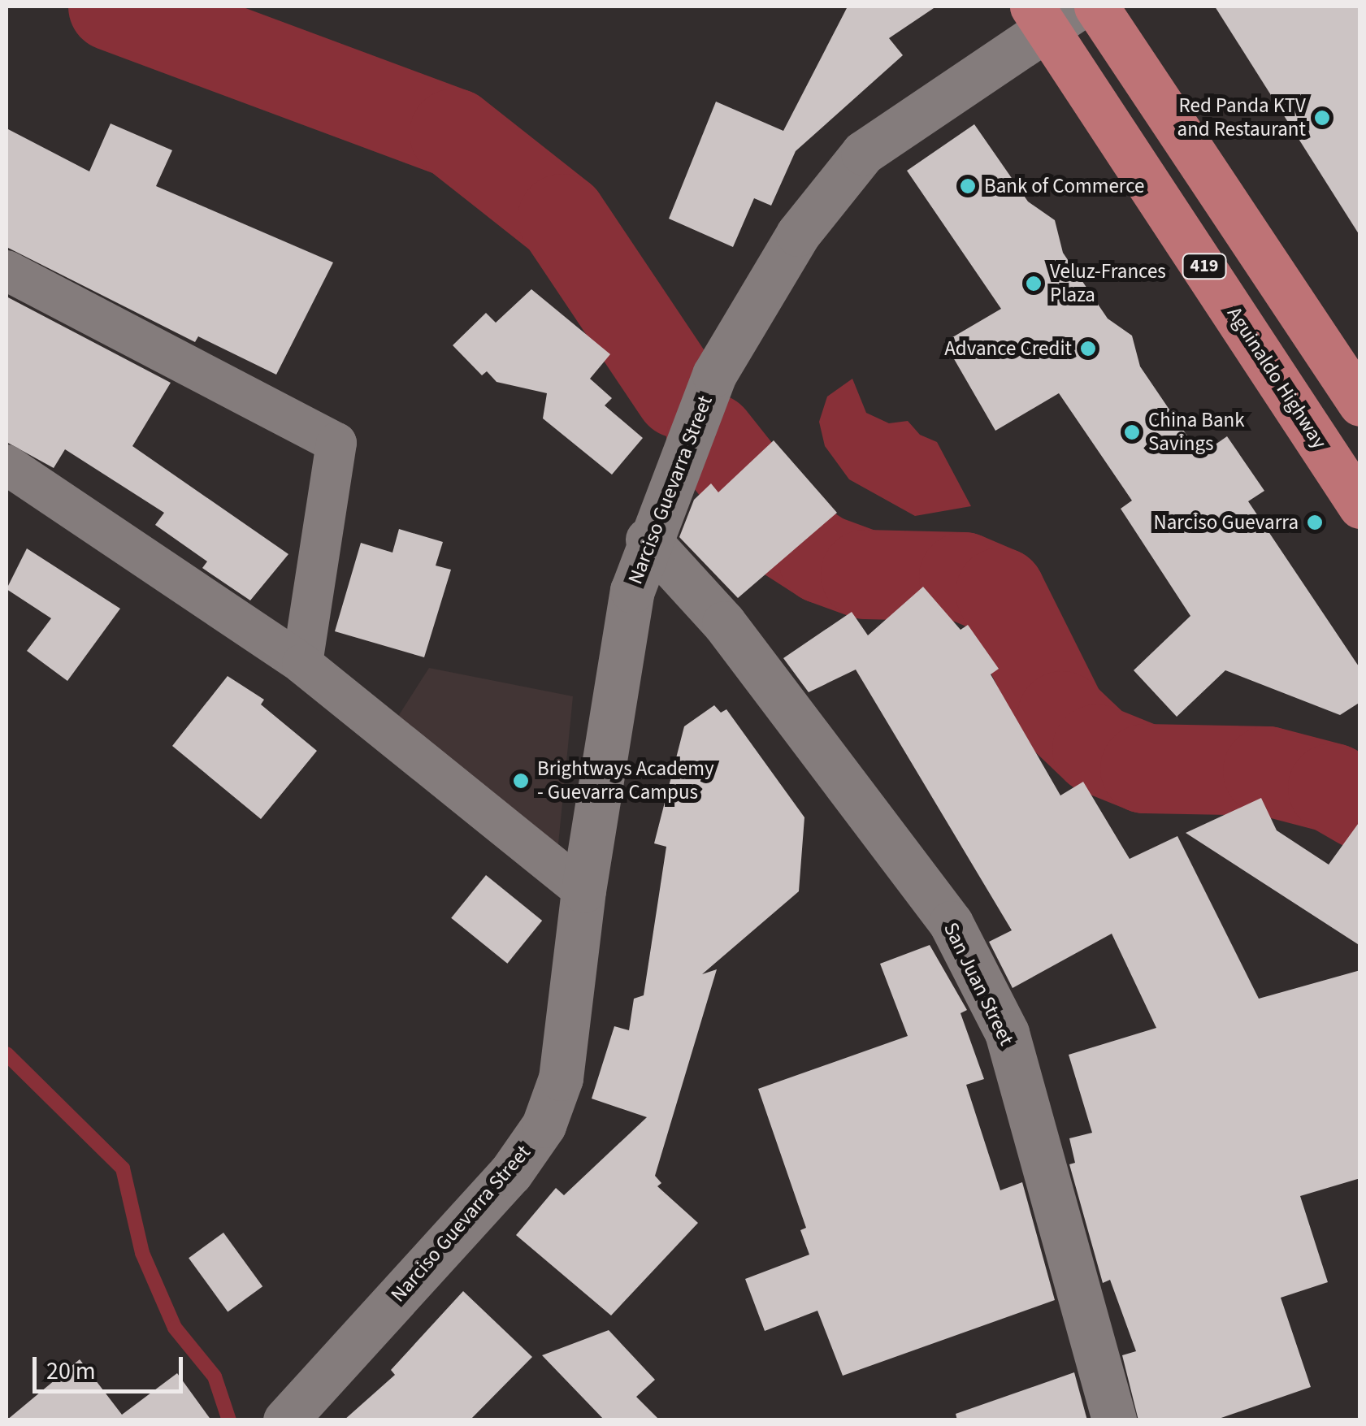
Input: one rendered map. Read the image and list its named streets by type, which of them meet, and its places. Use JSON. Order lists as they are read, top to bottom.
{
  "streets": {
    "highway": ["419", "Aguinaldo Highway"],
    "street": ["Narciso Guevarra Street", "San Juan Street"]
  },
  "crossings": [
    ["Aguinaldo Highway", "Narciso Guevarra Street"],
    ["Narciso Guevarra Street", "San Juan Street"]
  ],
  "places": [
    "Red Panda KTV and Restaurant",
    "Bank of Commerce",
    "Veluz-Frances Plaza",
    "Advance Credit",
    "China Bank Savings",
    "Narciso Guevarra",
    "Brightways Academy - Guevarra Campus"
  ],
  "scale_bar": "20 m"
}
